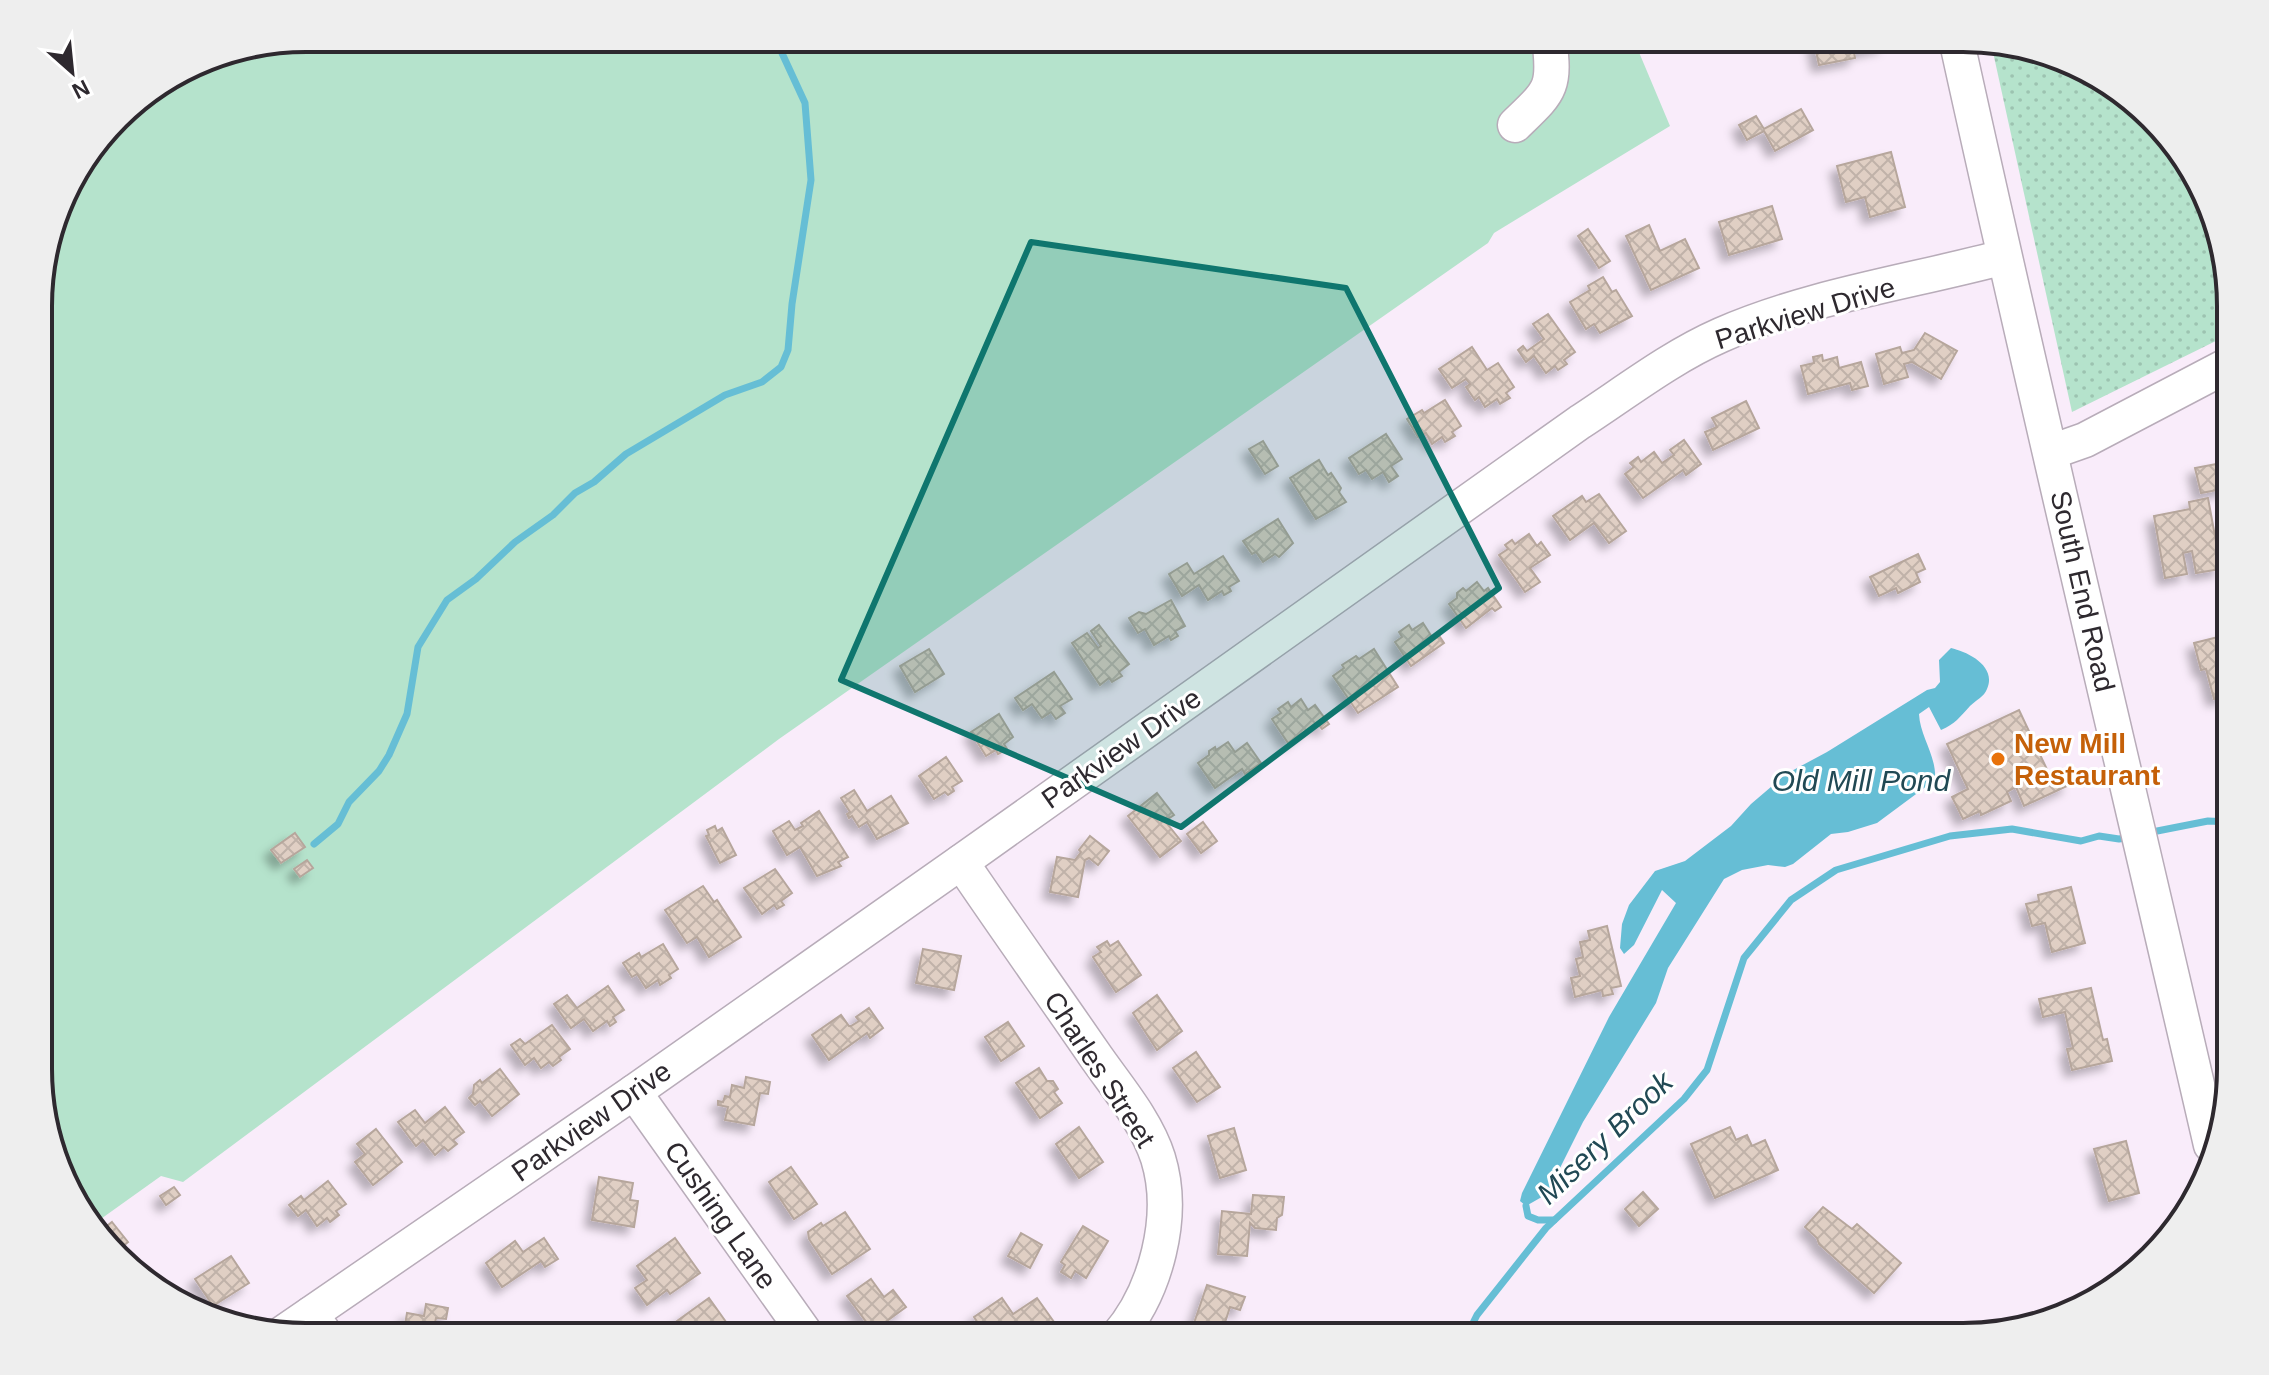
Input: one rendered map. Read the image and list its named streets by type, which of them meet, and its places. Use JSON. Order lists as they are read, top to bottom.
{
  "streets": {
    "street": [
      "Parkview Drive",
      "South End Road",
      "Charles Street",
      "Cushing Lane"
    ]
  },
  "crossings": [
    ["Parkview Drive", "South End Road"],
    ["Parkview Drive", "Charles Street"],
    ["Parkview Drive", "Cushing Lane"]
  ],
  "water": ["Old Mill Pond", "Misery Brook"],
  "places": ["New Mill Restaurant"],
  "north": "bottom right"
}
